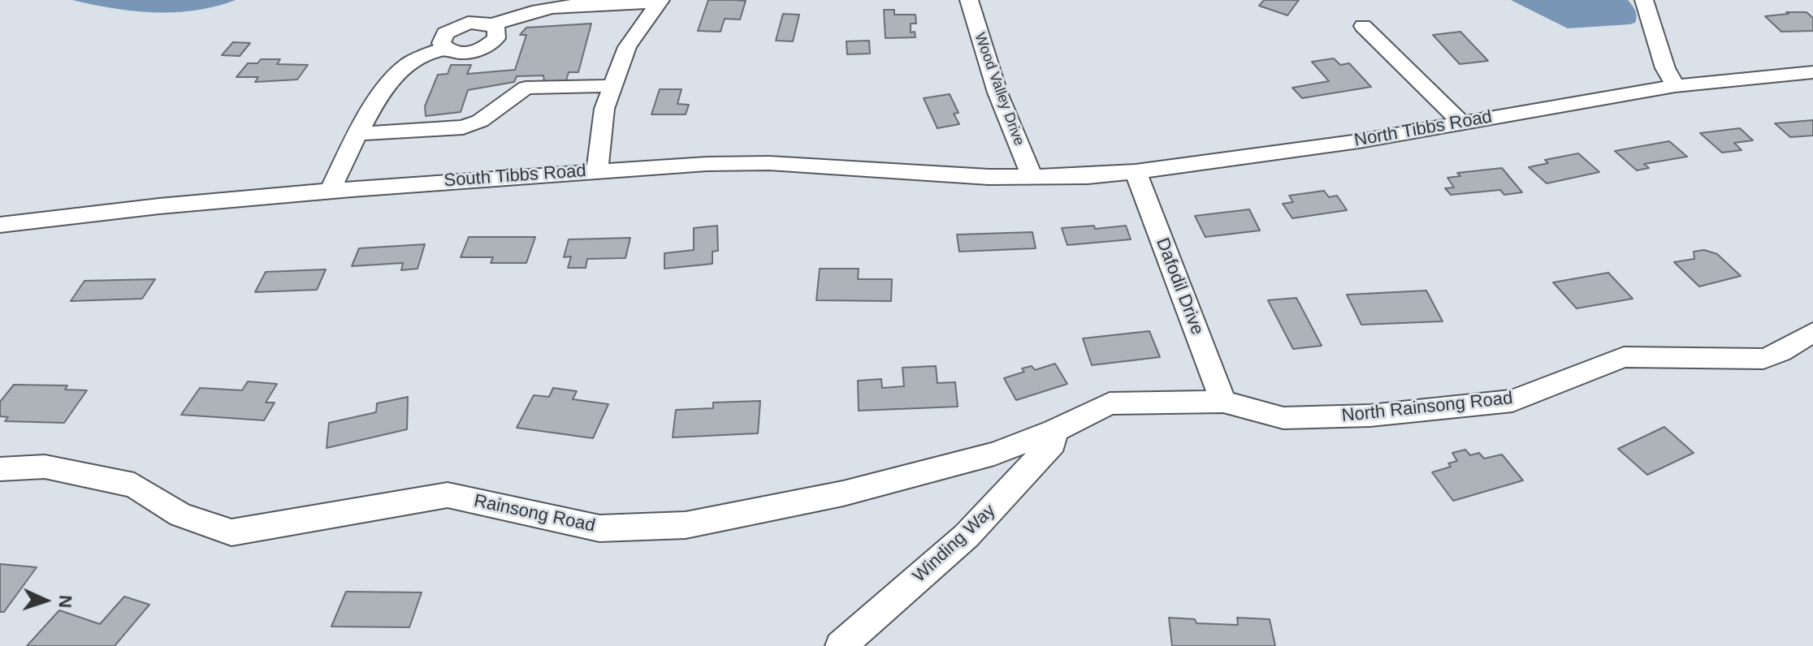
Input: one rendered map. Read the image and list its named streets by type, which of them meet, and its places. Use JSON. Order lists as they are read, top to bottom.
{
  "streets": {
    "street": [
      "Wood Valley Drive",
      "North Tibbs Road",
      "South Tibbs Road",
      "Dafodil Drive",
      "North Rainsong Road",
      "Rainsong Road",
      "Winding Way"
    ]
  },
  "crossings": [
    ["Wood Valley Drive", "North Tibbs Road"],
    ["Wood Valley Drive", "South Tibbs Road"],
    ["North Tibbs Road", "South Tibbs Road"],
    ["North Tibbs Road", "Dafodil Drive"],
    ["Dafodil Drive", "North Rainsong Road"],
    ["Dafodil Drive", "Rainsong Road"],
    ["North Rainsong Road", "Rainsong Road"],
    ["Rainsong Road", "Winding Way"]
  ],
  "north": "right"
}
